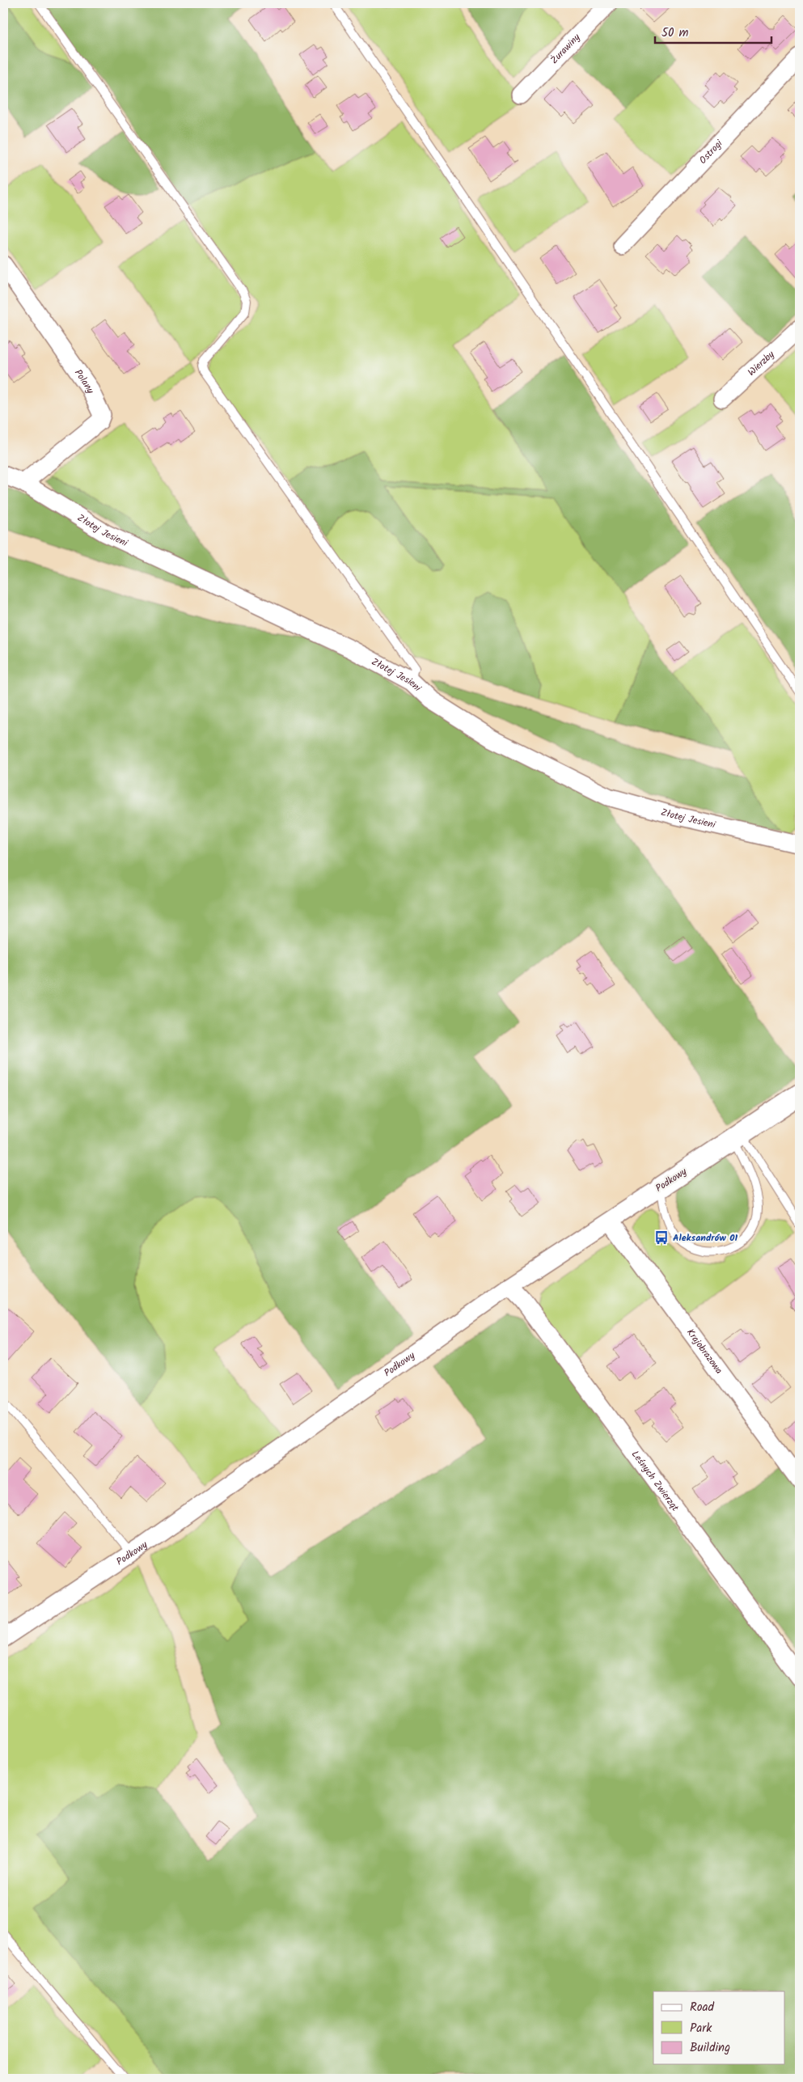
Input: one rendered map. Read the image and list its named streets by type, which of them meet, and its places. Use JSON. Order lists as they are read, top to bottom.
{
  "streets": {
    "street": [
      "Żurawiny",
      "Ostrogi",
      "Wierzby",
      "Polany",
      "Złotej Jesieni",
      "Podkowy",
      "Krajobrazowa",
      "Leśnych Zwierząt"
    ]
  },
  "crossings": [
    ["Polany", "Złotej Jesieni"],
    ["Podkowy", "Krajobrazowa"],
    ["Podkowy", "Leśnych Zwierząt"]
  ],
  "places": {
    "bus stop": ["Aleksandrów 01"]
  },
  "legend": ["Road", "Park", "Building"],
  "scale_bar": "50 m"
}
